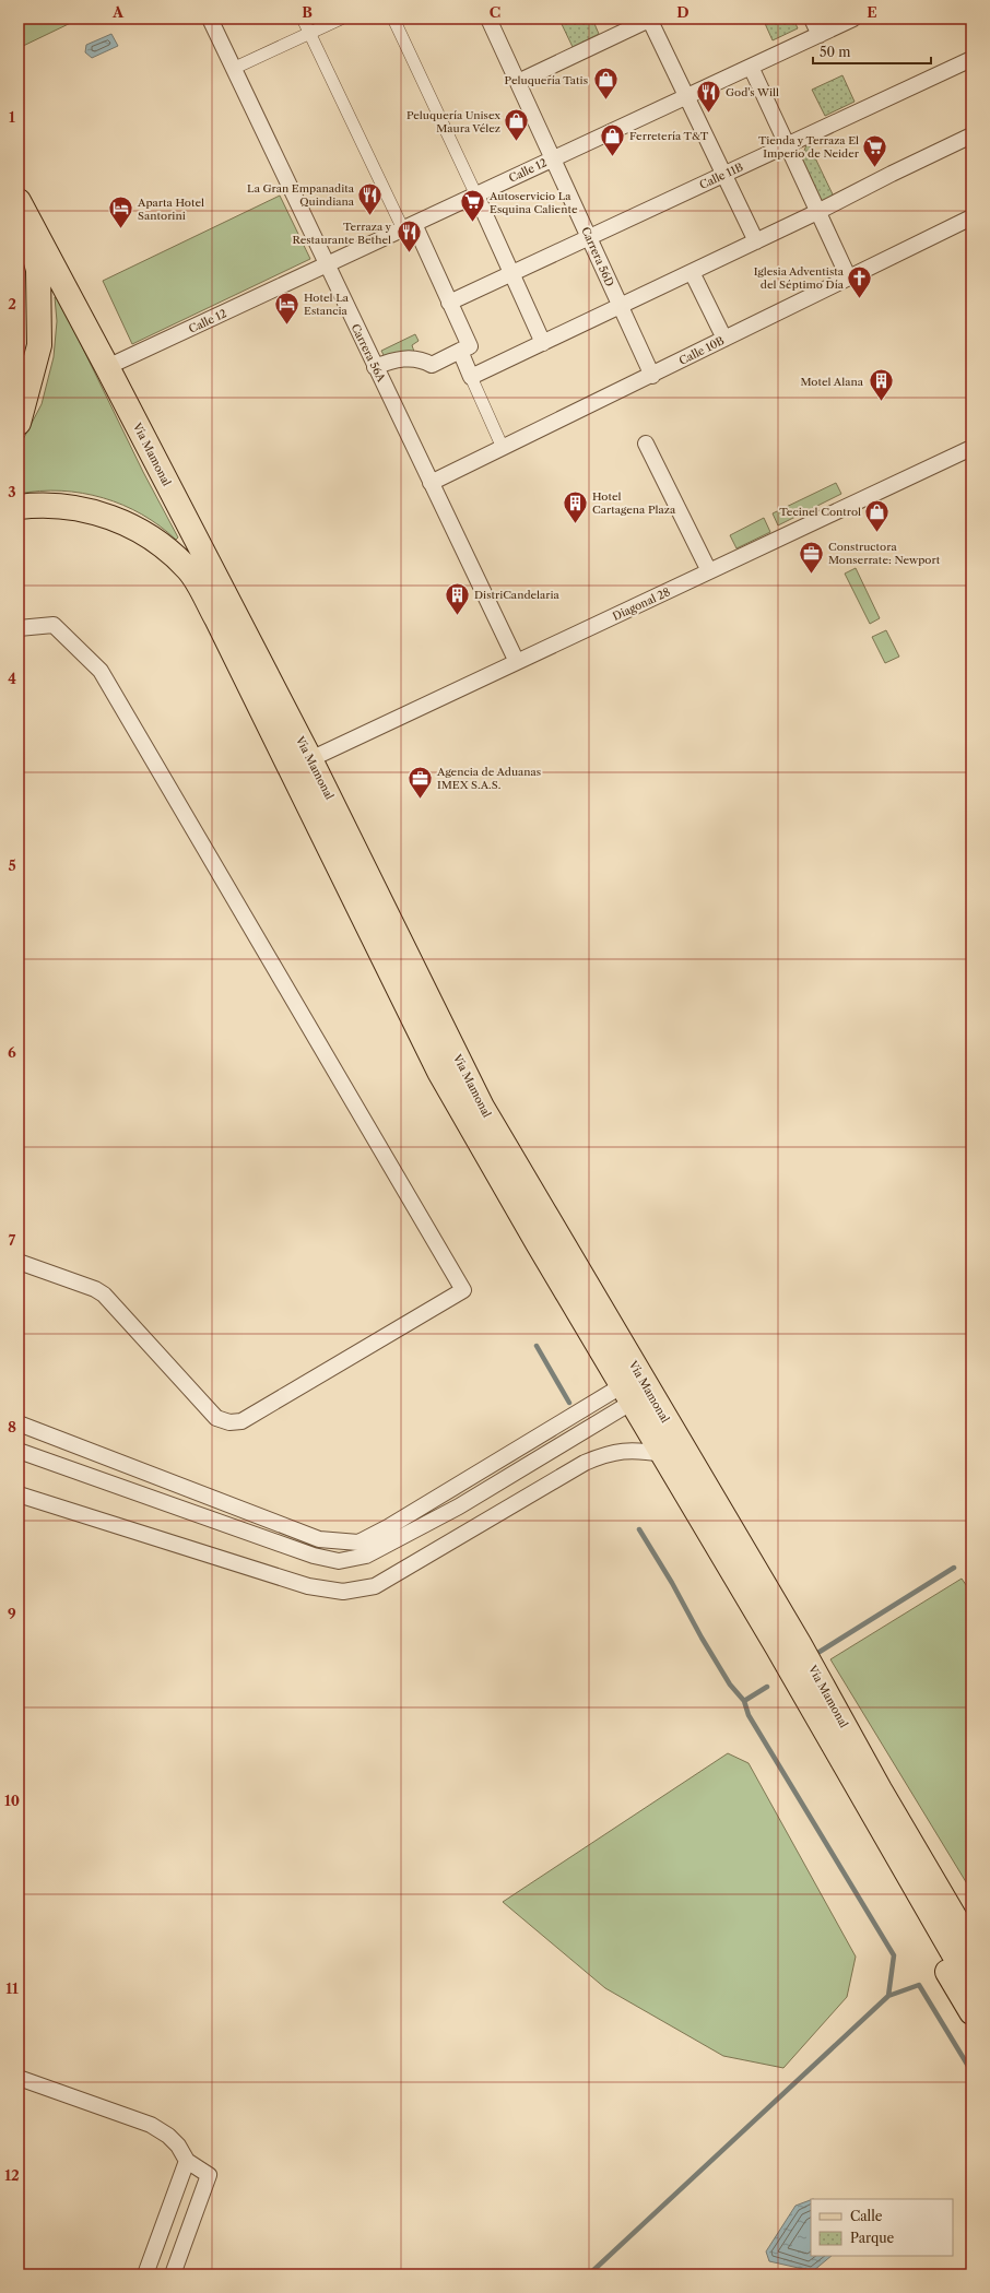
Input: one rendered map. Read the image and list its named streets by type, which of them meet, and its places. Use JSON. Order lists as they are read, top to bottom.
{
  "streets": {
    "main road": ["Vía Mamonal"],
    "street": [
      "Calle 12",
      "Calle 11B",
      "Carrera 56D",
      "Calle 10B",
      "Carrera 56A",
      "Diagonal 28"
    ]
  },
  "crossings": [
    ["Calle 12", "Carrera 56D"],
    ["Calle 12", "Carrera 56A"],
    ["Calle 12", "Vía Mamonal"],
    ["Calle 11B", "Carrera 56D"],
    ["Carrera 56D", "Calle 10B"],
    ["Calle 10B", "Carrera 56A"],
    ["Carrera 56A", "Diagonal 28"],
    ["Vía Mamonal", "Diagonal 28"]
  ],
  "places": {
    "shop": [
      "Peluquería Tatis",
      "Peluquería Unisex Maura Vélez",
      "Ferretería T&T",
      "Tecinel Control"
    ],
    "restaurant": ["God's Will", "La Gran Empanadita Quindiana", "Terraza y Restaurante Bethel"],
    "supermarket": ["Tienda y Terraza El Imperio de Neider", "Autoservicio La Esquina Caliente"],
    "hotel": ["Aparta Hotel Santorini", "Hotel La Estancia"],
    "church": ["Iglesia Adventista del Séptimo Día"],
    "building": ["Motel Alana", "Hotel Cartagena Plaza", "DistriCandelaria"],
    "office": ["Constructora Monserrate: Newport", "Agencia de Aduanas IMEX S.A.S."]
  },
  "legend": ["Calle", "Parque"],
  "scale_bar": "50 m",
  "grid": {
    "columns": [
      "A",
      "B",
      "C",
      "D",
      "E"
    ],
    "rows": [
      "1",
      "2",
      "3",
      "4",
      "5",
      "6",
      "7",
      "8",
      "9",
      "10",
      "11",
      "12"
    ]
  }
}
